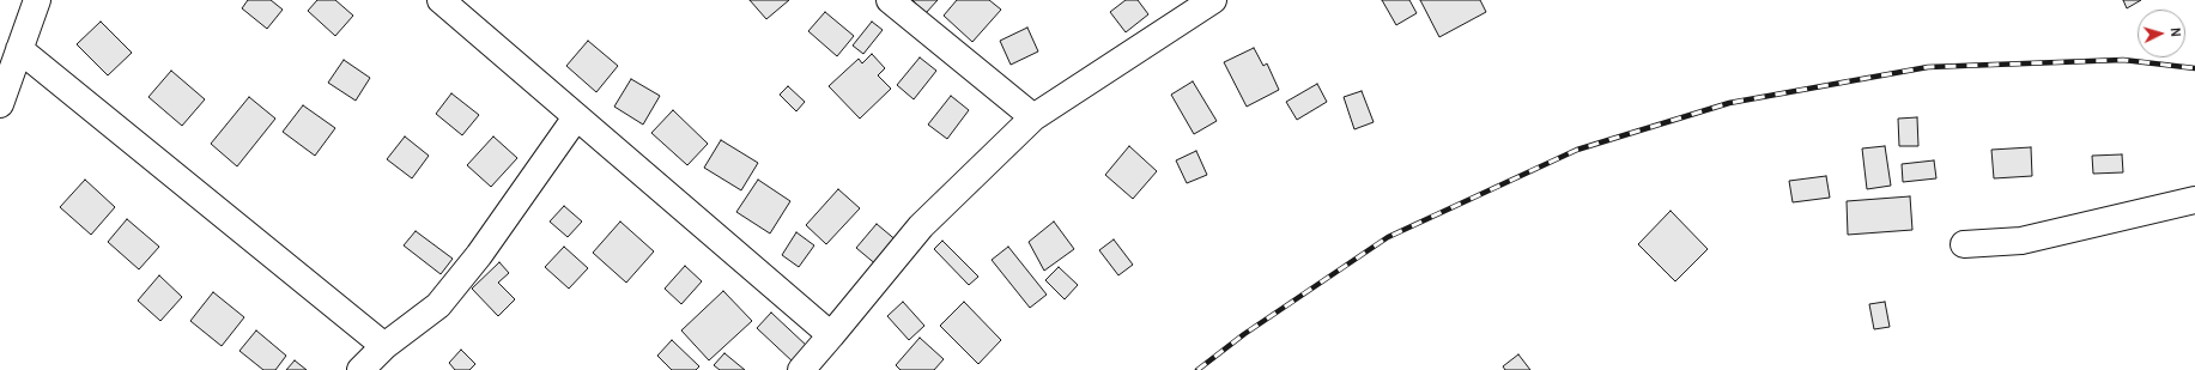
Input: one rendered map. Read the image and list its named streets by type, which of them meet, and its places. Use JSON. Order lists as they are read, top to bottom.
{
  "north": "right"
}
